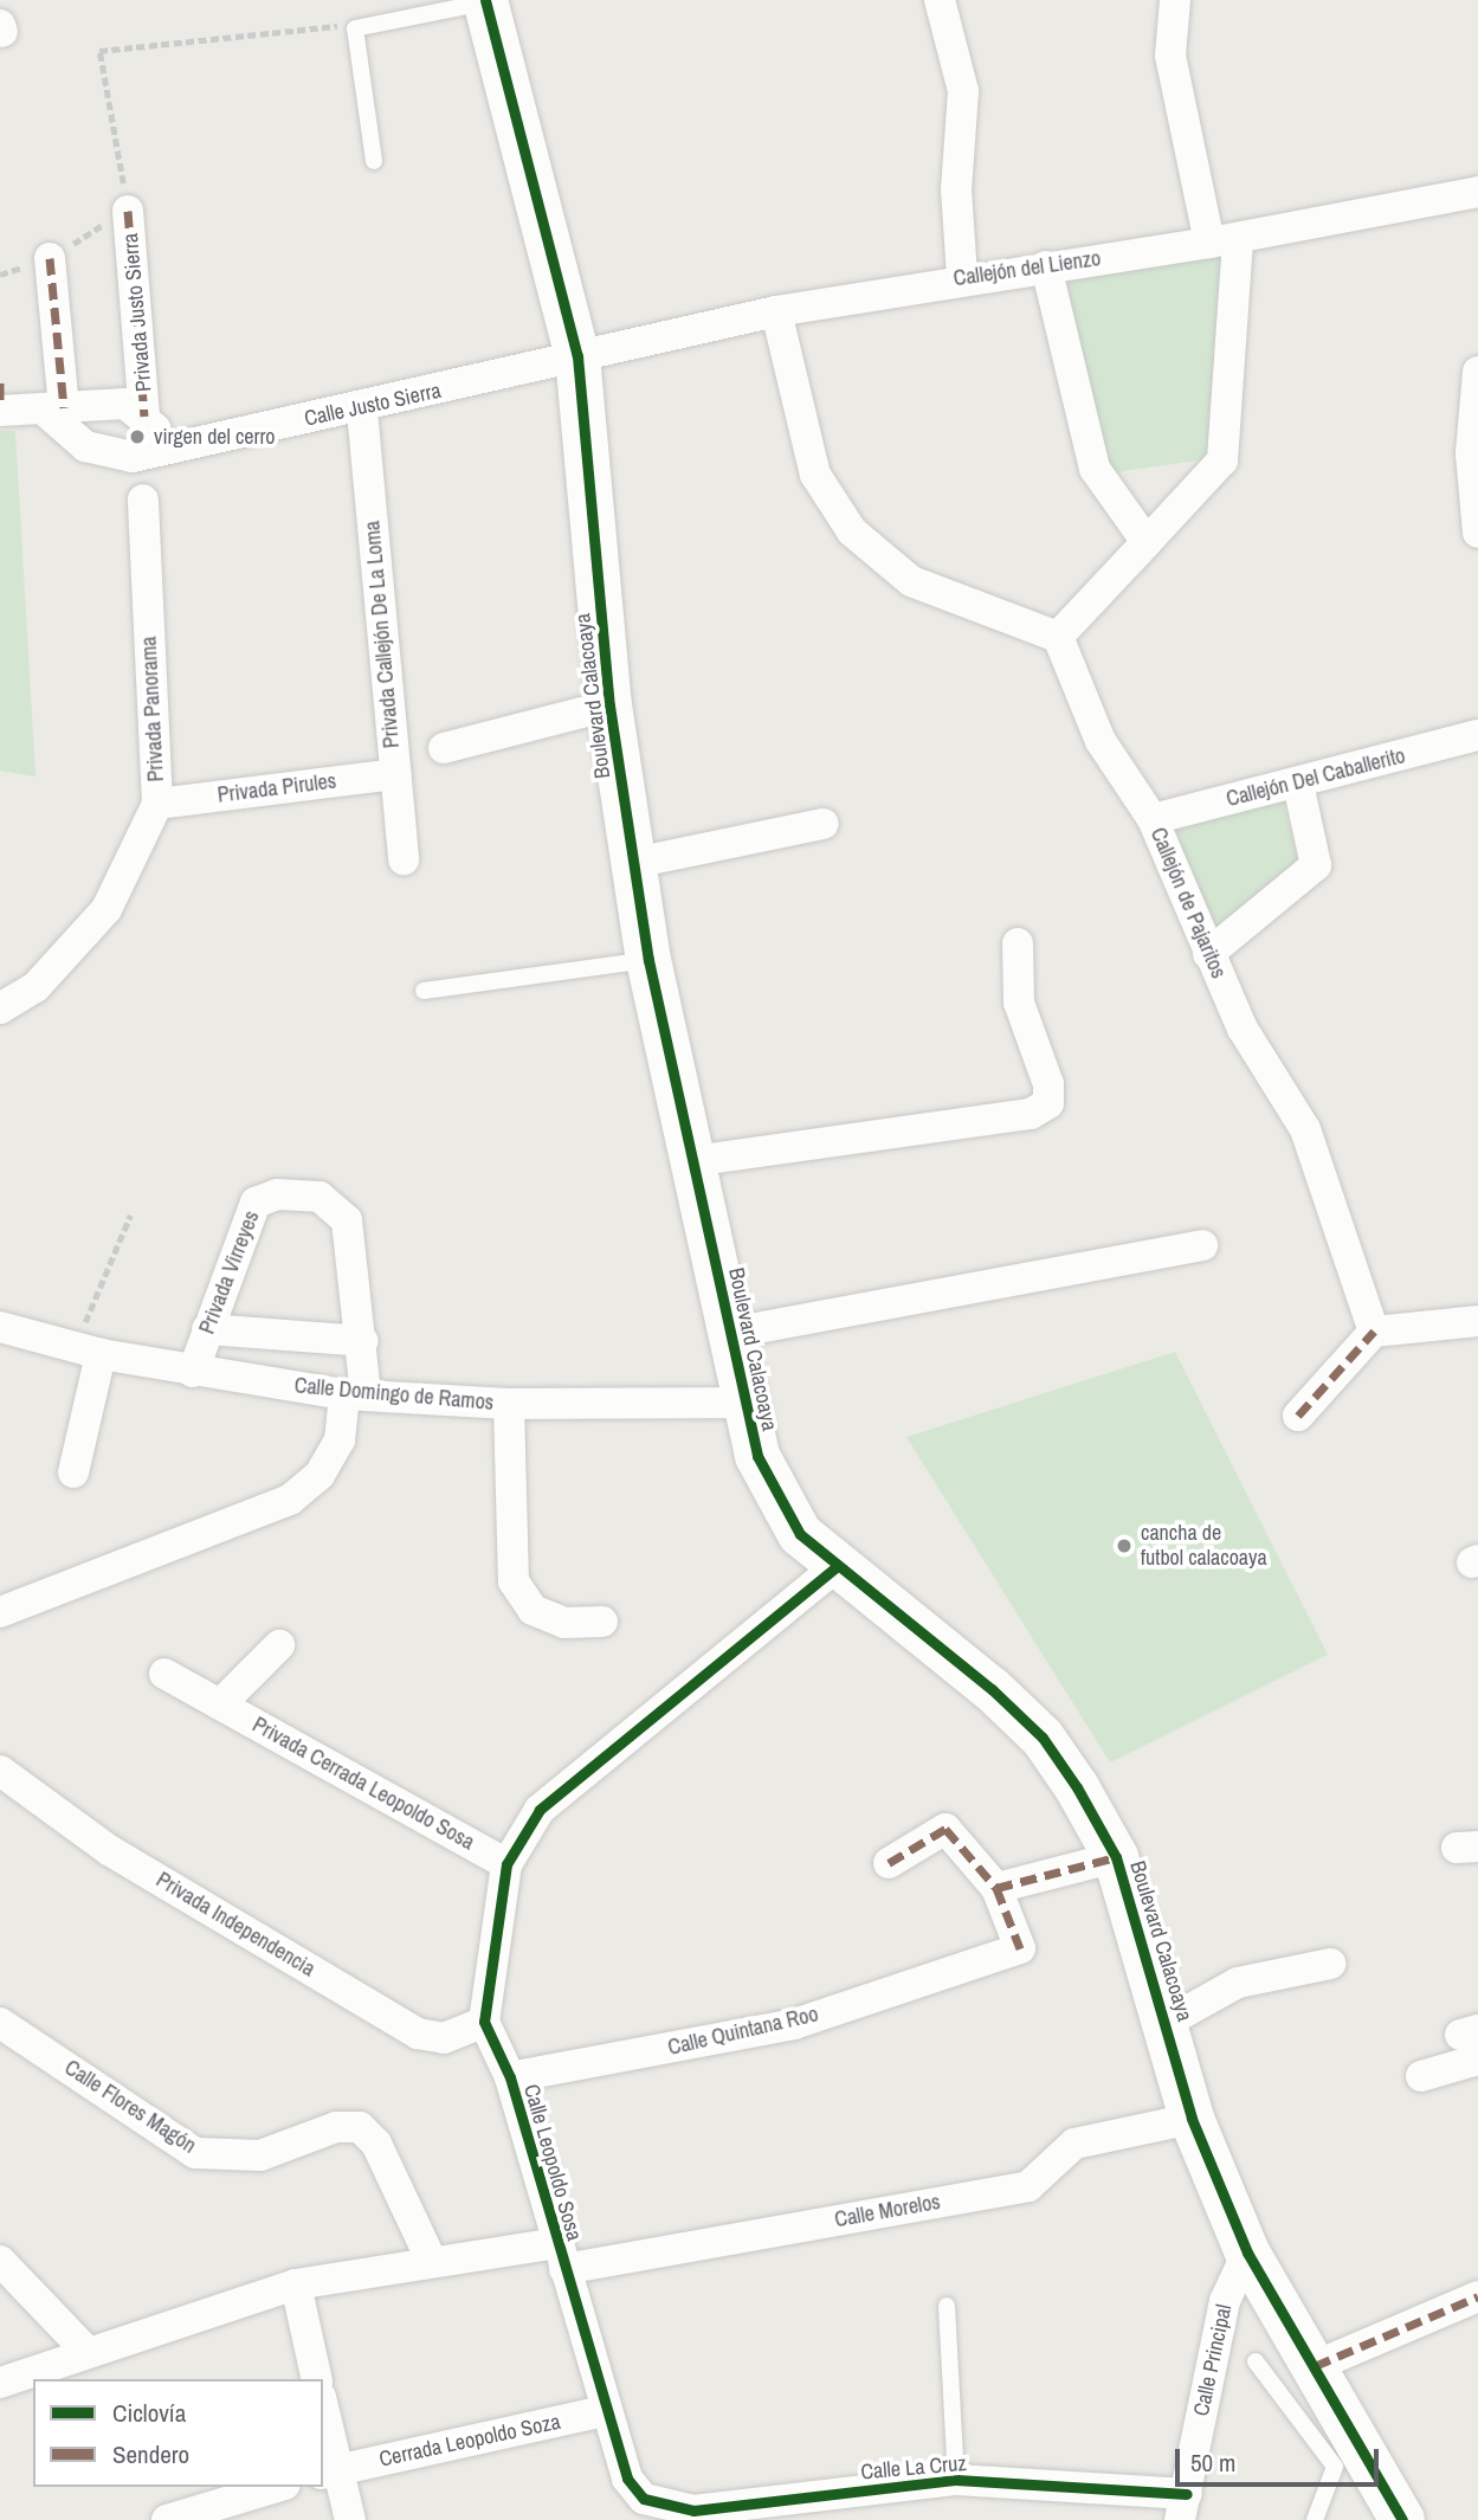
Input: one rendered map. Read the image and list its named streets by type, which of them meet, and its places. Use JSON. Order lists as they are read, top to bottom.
{
  "streets": {
    "street": [
      "Callejón del Lienzo",
      "Privada Justo Sierra",
      "Calle Justo Sierra",
      "Privada Callejón De La Loma",
      "Boulevard Calacoaya",
      "Privada Panorama",
      "Callejón Del Caballerito",
      "Privada Pirules",
      "Callejón de Pajaritos",
      "Privada Virreyes",
      "Calle Domingo de Ramos",
      "Privada Cerrada Leopoldo Sosa",
      "Privada Independencia",
      "Calle Quintana Roo",
      "Calle Flores Magón",
      "Calle Leopoldo Sosa",
      "Calle Morelos",
      "Calle Principal",
      "Cerrada Leopoldo Soza",
      "Calle La Cruz"
    ]
  },
  "crossings": [
    ["Callejón del Lienzo", "Calle Justo Sierra"],
    ["Callejón del Lienzo", "Boulevard Calacoaya"],
    ["Calle Justo Sierra", "Privada Callejón De La Loma"],
    ["Calle Justo Sierra", "Boulevard Calacoaya"],
    ["Privada Callejón De La Loma", "Privada Pirules"],
    ["Boulevard Calacoaya", "Calle Domingo de Ramos"],
    ["Boulevard Calacoaya", "Calle Morelos"],
    ["Boulevard Calacoaya", "Calle Principal"],
    ["Privada Panorama", "Privada Pirules"],
    ["Callejón Del Caballerito", "Callejón de Pajaritos"],
    ["Privada Virreyes", "Calle Domingo de Ramos"],
    ["Privada Independencia", "Calle Leopoldo Sosa"],
    ["Calle Quintana Roo", "Calle Leopoldo Sosa"],
    ["Calle Flores Magón", "Calle Morelos"],
    ["Calle Leopoldo Sosa", "Calle Morelos"],
    ["Calle Leopoldo Sosa", "Cerrada Leopoldo Soza"],
    ["Calle Leopoldo Sosa", "Calle La Cruz"],
    ["Calle Principal", "Calle La Cruz"]
  ],
  "places": ["virgen del cerro", "cancha de futbol calacoaya"],
  "legend": ["Ciclovía", "Sendero"],
  "scale_bar": "50 m"
}
